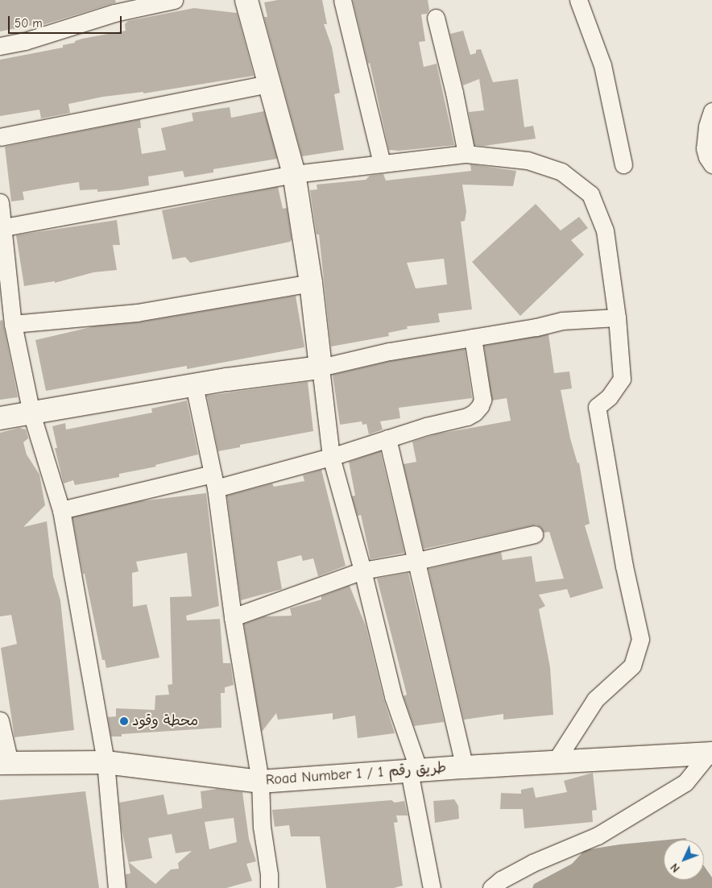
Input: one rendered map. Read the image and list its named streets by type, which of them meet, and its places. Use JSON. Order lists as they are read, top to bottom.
{
  "streets": {
    "main road": ["Road Number 1 / طريق رقم 1"]
  },
  "places": ["محطة وقود"],
  "scale_bar": "50 m",
  "north": "bottom left"
}
